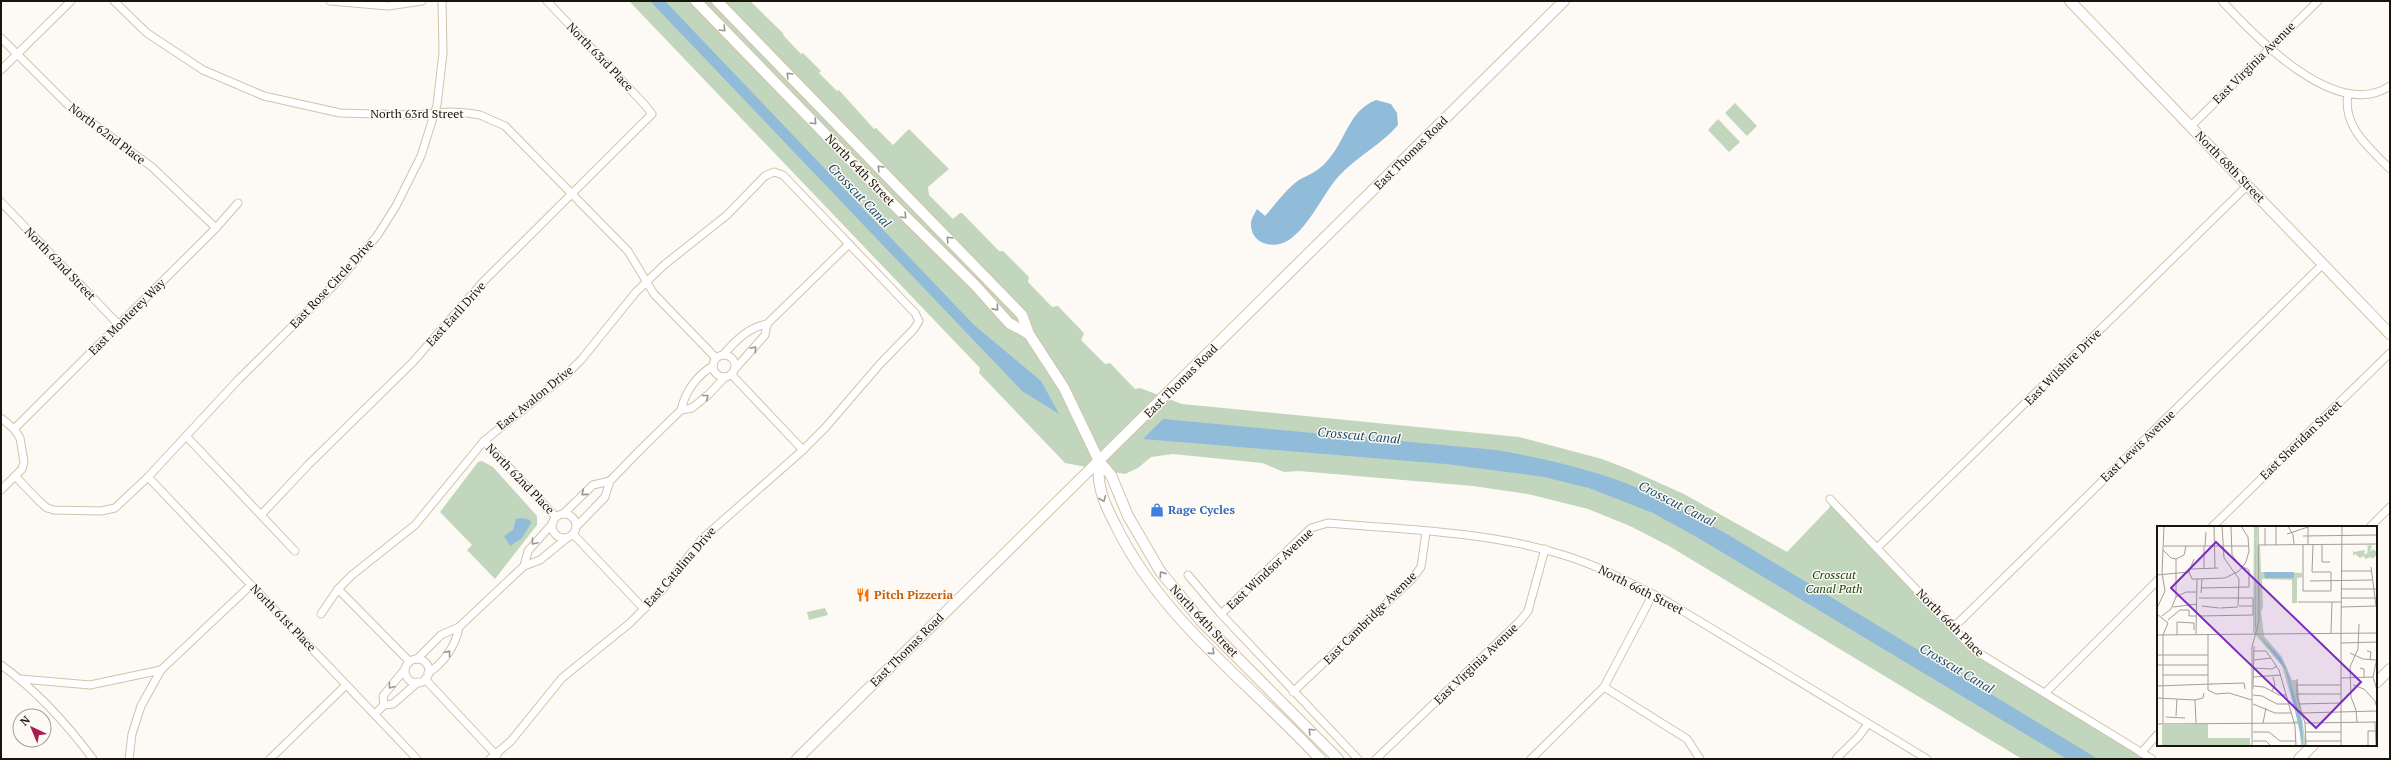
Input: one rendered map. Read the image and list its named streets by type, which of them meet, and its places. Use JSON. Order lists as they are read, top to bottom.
{
  "streets": {
    "main road": ["East Thomas Road", "North 68th Street", "North 64th Street"],
    "street": [
      "North 63rd Place",
      "East Virginia Avenue",
      "North 63rd Street",
      "North 62nd Place",
      "North 62nd Street",
      "East Rose Circle Drive",
      "East Earll Drive",
      "East Monterey Way",
      "East Wilshire Drive",
      "East Avalon Drive",
      "East Sheridan Street",
      "East Lewis Avenue",
      "East Catalina Drive",
      "East Windsor Avenue",
      "North 66th Street",
      "North 61st Place",
      "East Cambridge Avenue",
      "North 66th Place"
    ]
  },
  "crossings": [
    ["North 63rd Place", "East Earll Drive"],
    ["East Virginia Avenue", "North 68th Street"],
    ["East Virginia Avenue", "North 66th Street"],
    ["North 63rd Street", "East Rose Circle Drive"],
    ["North 63rd Street", "East Earll Drive"],
    ["North 63rd Street", "East Avalon Drive"],
    ["North 62nd Place", "East Monterey Way"],
    ["North 62nd Place", "East Avalon Drive"],
    ["East Thomas Road", "North 64th Street"],
    ["North 68th Street", "East Wilshire Drive"],
    ["North 68th Street", "East Lewis Avenue"],
    ["North 64th Street", "East Windsor Avenue"],
    ["North 64th Street", "East Cambridge Avenue"],
    ["North 62nd Street", "East Monterey Way"],
    ["East Rose Circle Drive", "North 61st Place"],
    ["East Wilshire Drive", "North 66th Place"],
    ["East Avalon Drive", "East Catalina Drive"],
    ["East Lewis Avenue", "North 66th Place"],
    ["East Windsor Avenue", "North 66th Street"],
    ["North 66th Street", "East Cambridge Avenue"]
  ],
  "water": ["Crosscut Canal"],
  "parks": ["Crosscut Canal Path"],
  "places": {
    "shop": ["Rage Cycles"],
    "restaurant": ["Pitch Pizzeria"]
  },
  "north": "top left"
}
